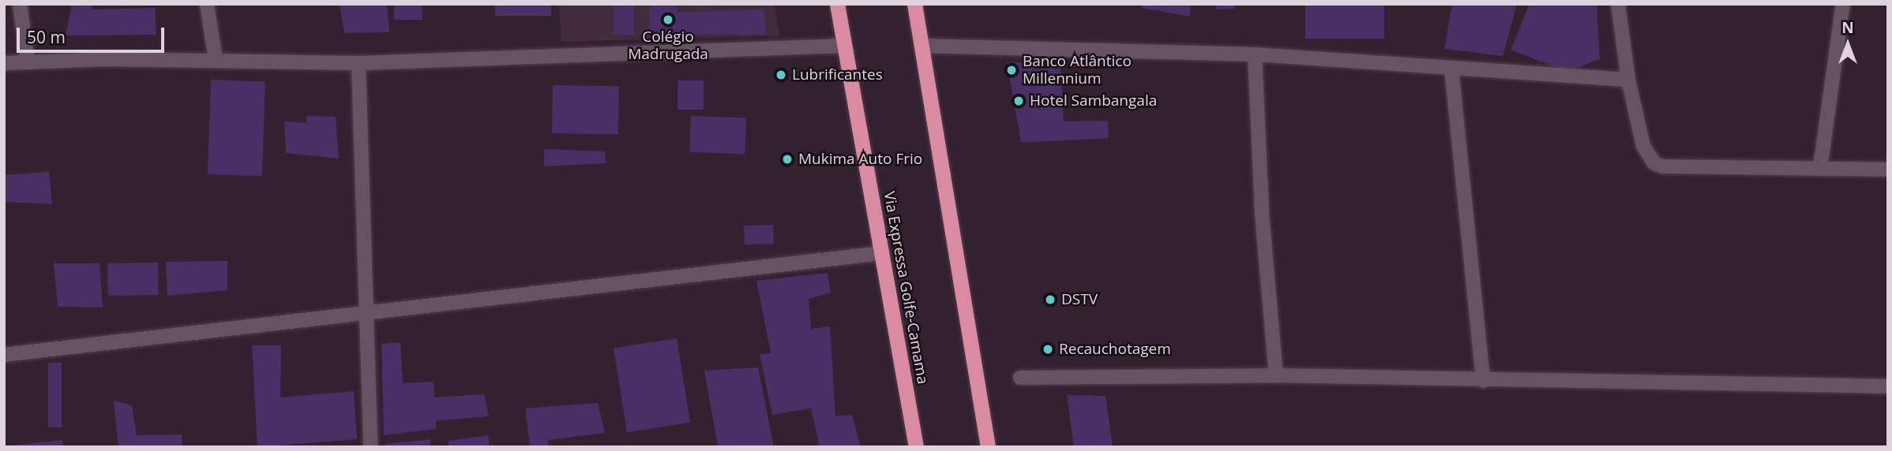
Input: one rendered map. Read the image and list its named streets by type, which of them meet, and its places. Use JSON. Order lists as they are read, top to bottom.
{
  "streets": {
    "highway": ["Via Expressa Golfe-Camama"]
  },
  "places": [
    "Colégio Madrugada",
    "Banco Atlântico Millennium",
    "Lubrificantes",
    "Hotel Sambangala",
    "Mukima Auto Frio",
    "DSTV",
    "Recauchotagem"
  ],
  "scale_bar": "50 m",
  "north": "top"
}
